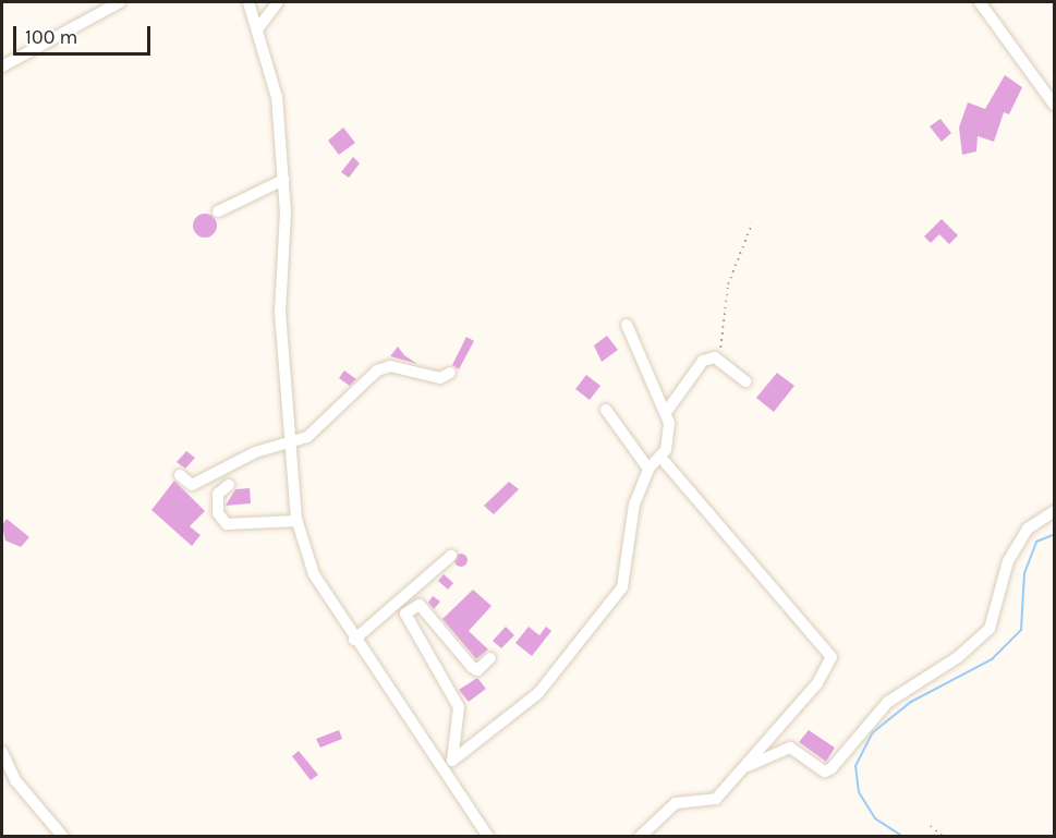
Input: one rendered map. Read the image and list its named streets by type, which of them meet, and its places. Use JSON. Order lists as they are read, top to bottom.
{
  "scale_bar": "100 m"
}
